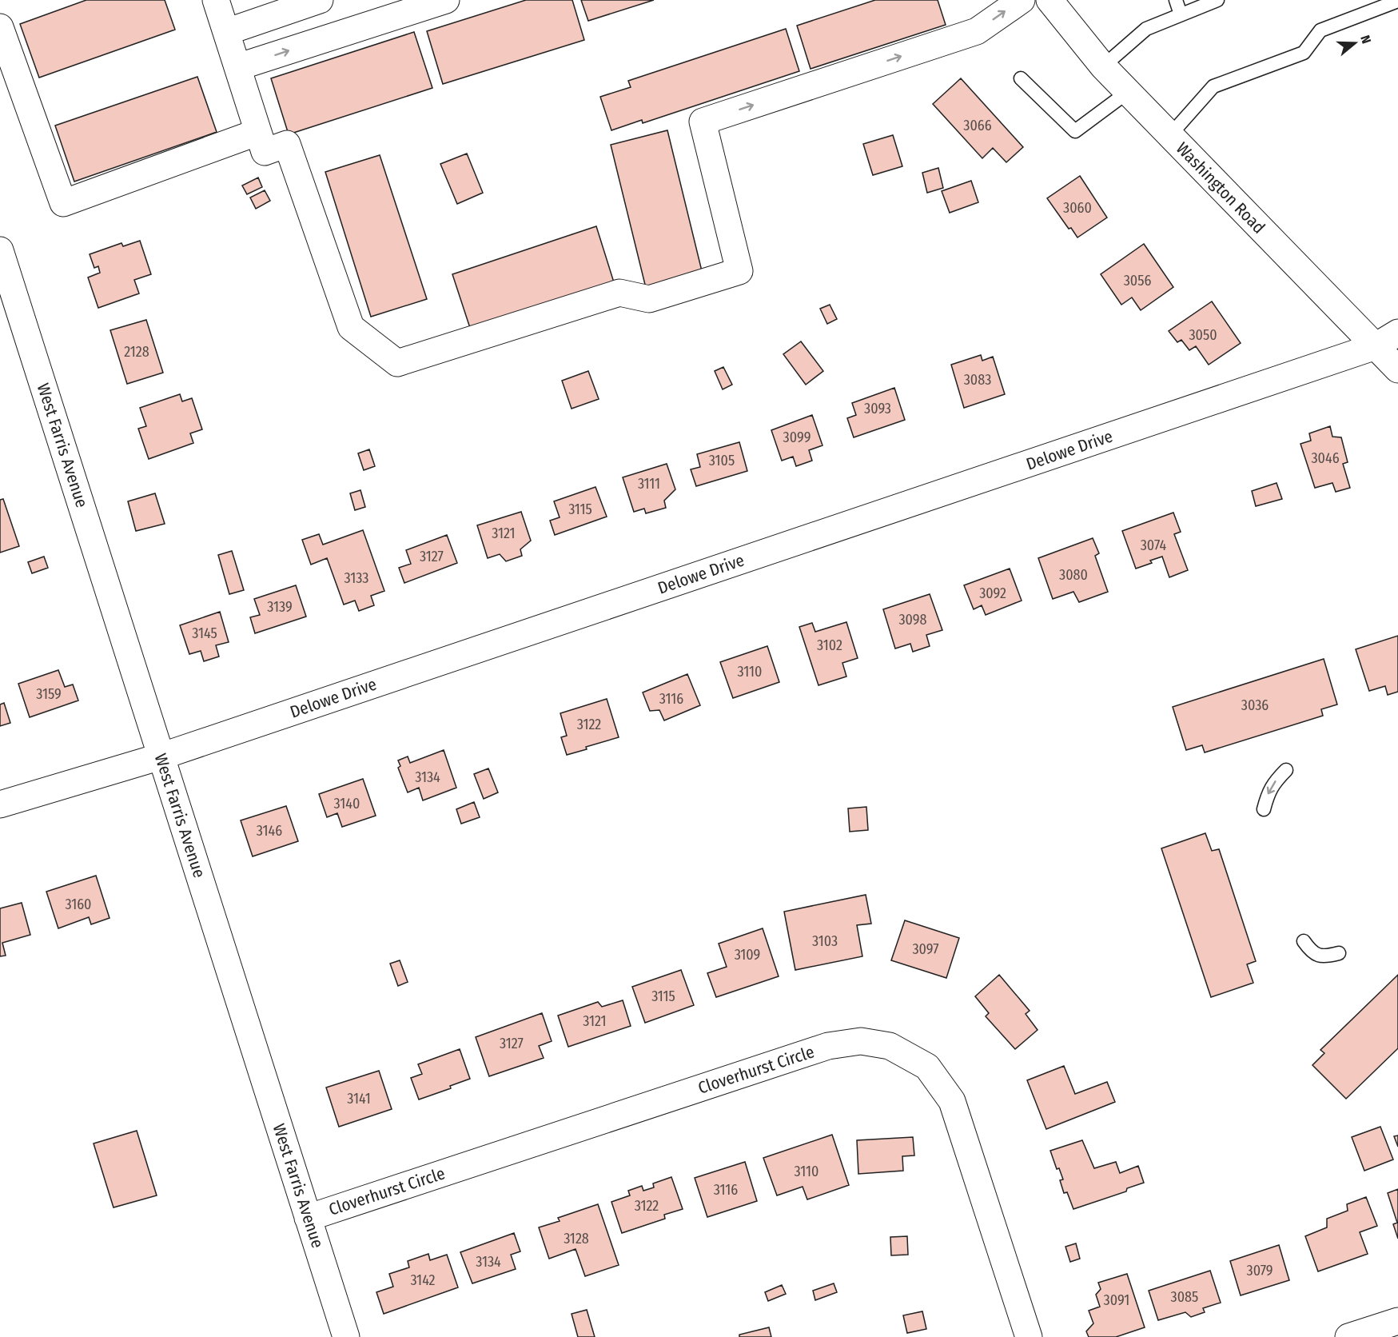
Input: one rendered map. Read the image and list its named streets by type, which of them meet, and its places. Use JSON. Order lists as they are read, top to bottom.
{
  "streets": {
    "street": [
      "Washington Road",
      "West Farris Avenue",
      "Delowe Drive",
      "Cloverhurst Circle"
    ]
  },
  "crossings": [
    ["Washington Road", "Delowe Drive"],
    ["West Farris Avenue", "Delowe Drive"],
    ["West Farris Avenue", "Cloverhurst Circle"]
  ],
  "house_numbers": [
    "3066",
    "3060",
    "3056",
    "3050",
    "2128",
    "3083",
    "3093",
    "3099",
    "3046",
    "3105",
    "3111",
    "3115",
    "3121",
    "3074",
    "3127",
    "3080",
    "3133",
    "3092",
    "3139",
    "3098",
    "3145",
    "3102",
    "3110",
    "3159",
    "3116",
    "3036",
    "3122",
    "3134",
    "3140",
    "3146",
    "3160",
    "3103",
    "3097",
    "3109",
    "3115",
    "3121",
    "3127",
    "3141",
    "3110",
    "3116",
    "3122",
    "3128",
    "3134",
    "3079",
    "3142",
    "3085",
    "3091"
  ],
  "north": "right"
}
